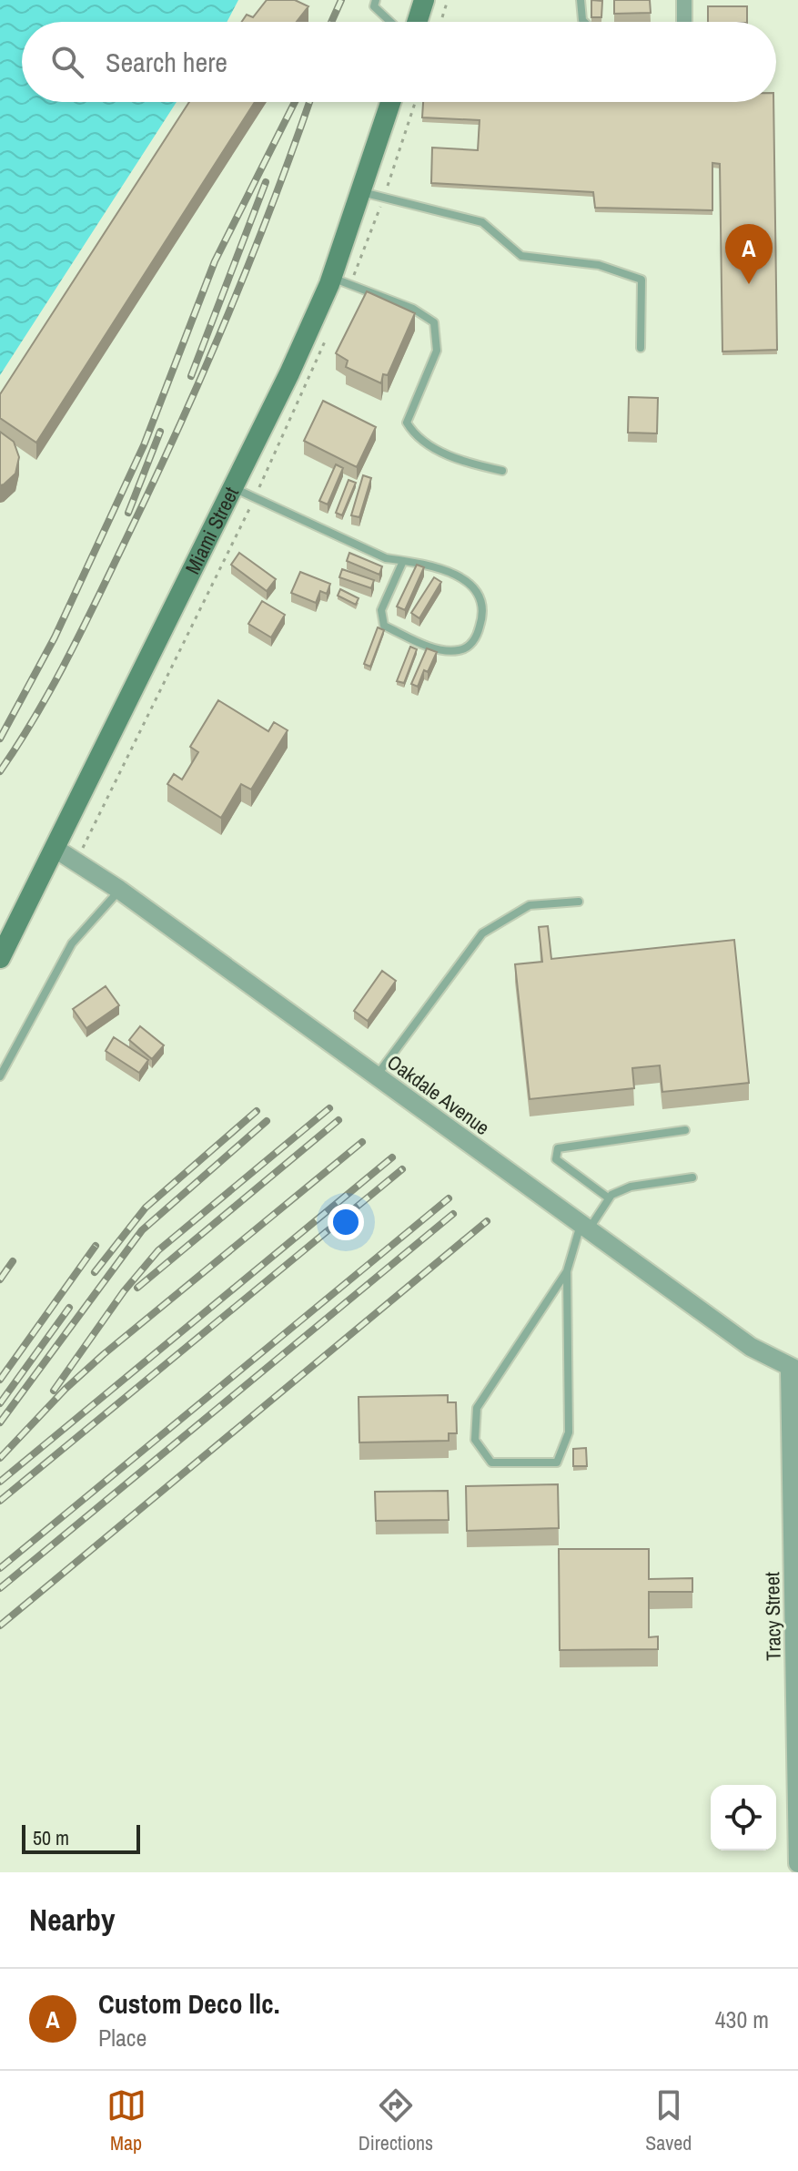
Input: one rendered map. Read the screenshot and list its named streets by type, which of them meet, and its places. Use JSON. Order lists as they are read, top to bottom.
{
  "streets": {
    "main road": ["Miami Street"],
    "street": ["Oakdale Avenue", "Tracy Street"]
  },
  "crossings": [
    ["Miami Street", "Oakdale Avenue"],
    ["Oakdale Avenue", "Tracy Street"]
  ],
  "scale_bar": "50 m",
  "page": {
    "search": "Search here",
    "pins": "A",
    "scale": "50 m",
    "heading": "Nearby",
    "list": [
      {
        "mark": "A",
        "name": "Custom Deco llc.",
        "note": "Place",
        "value": "430 m"
      }
    ],
    "nav": ["Map", "Directions", "Saved"]
  }
}
